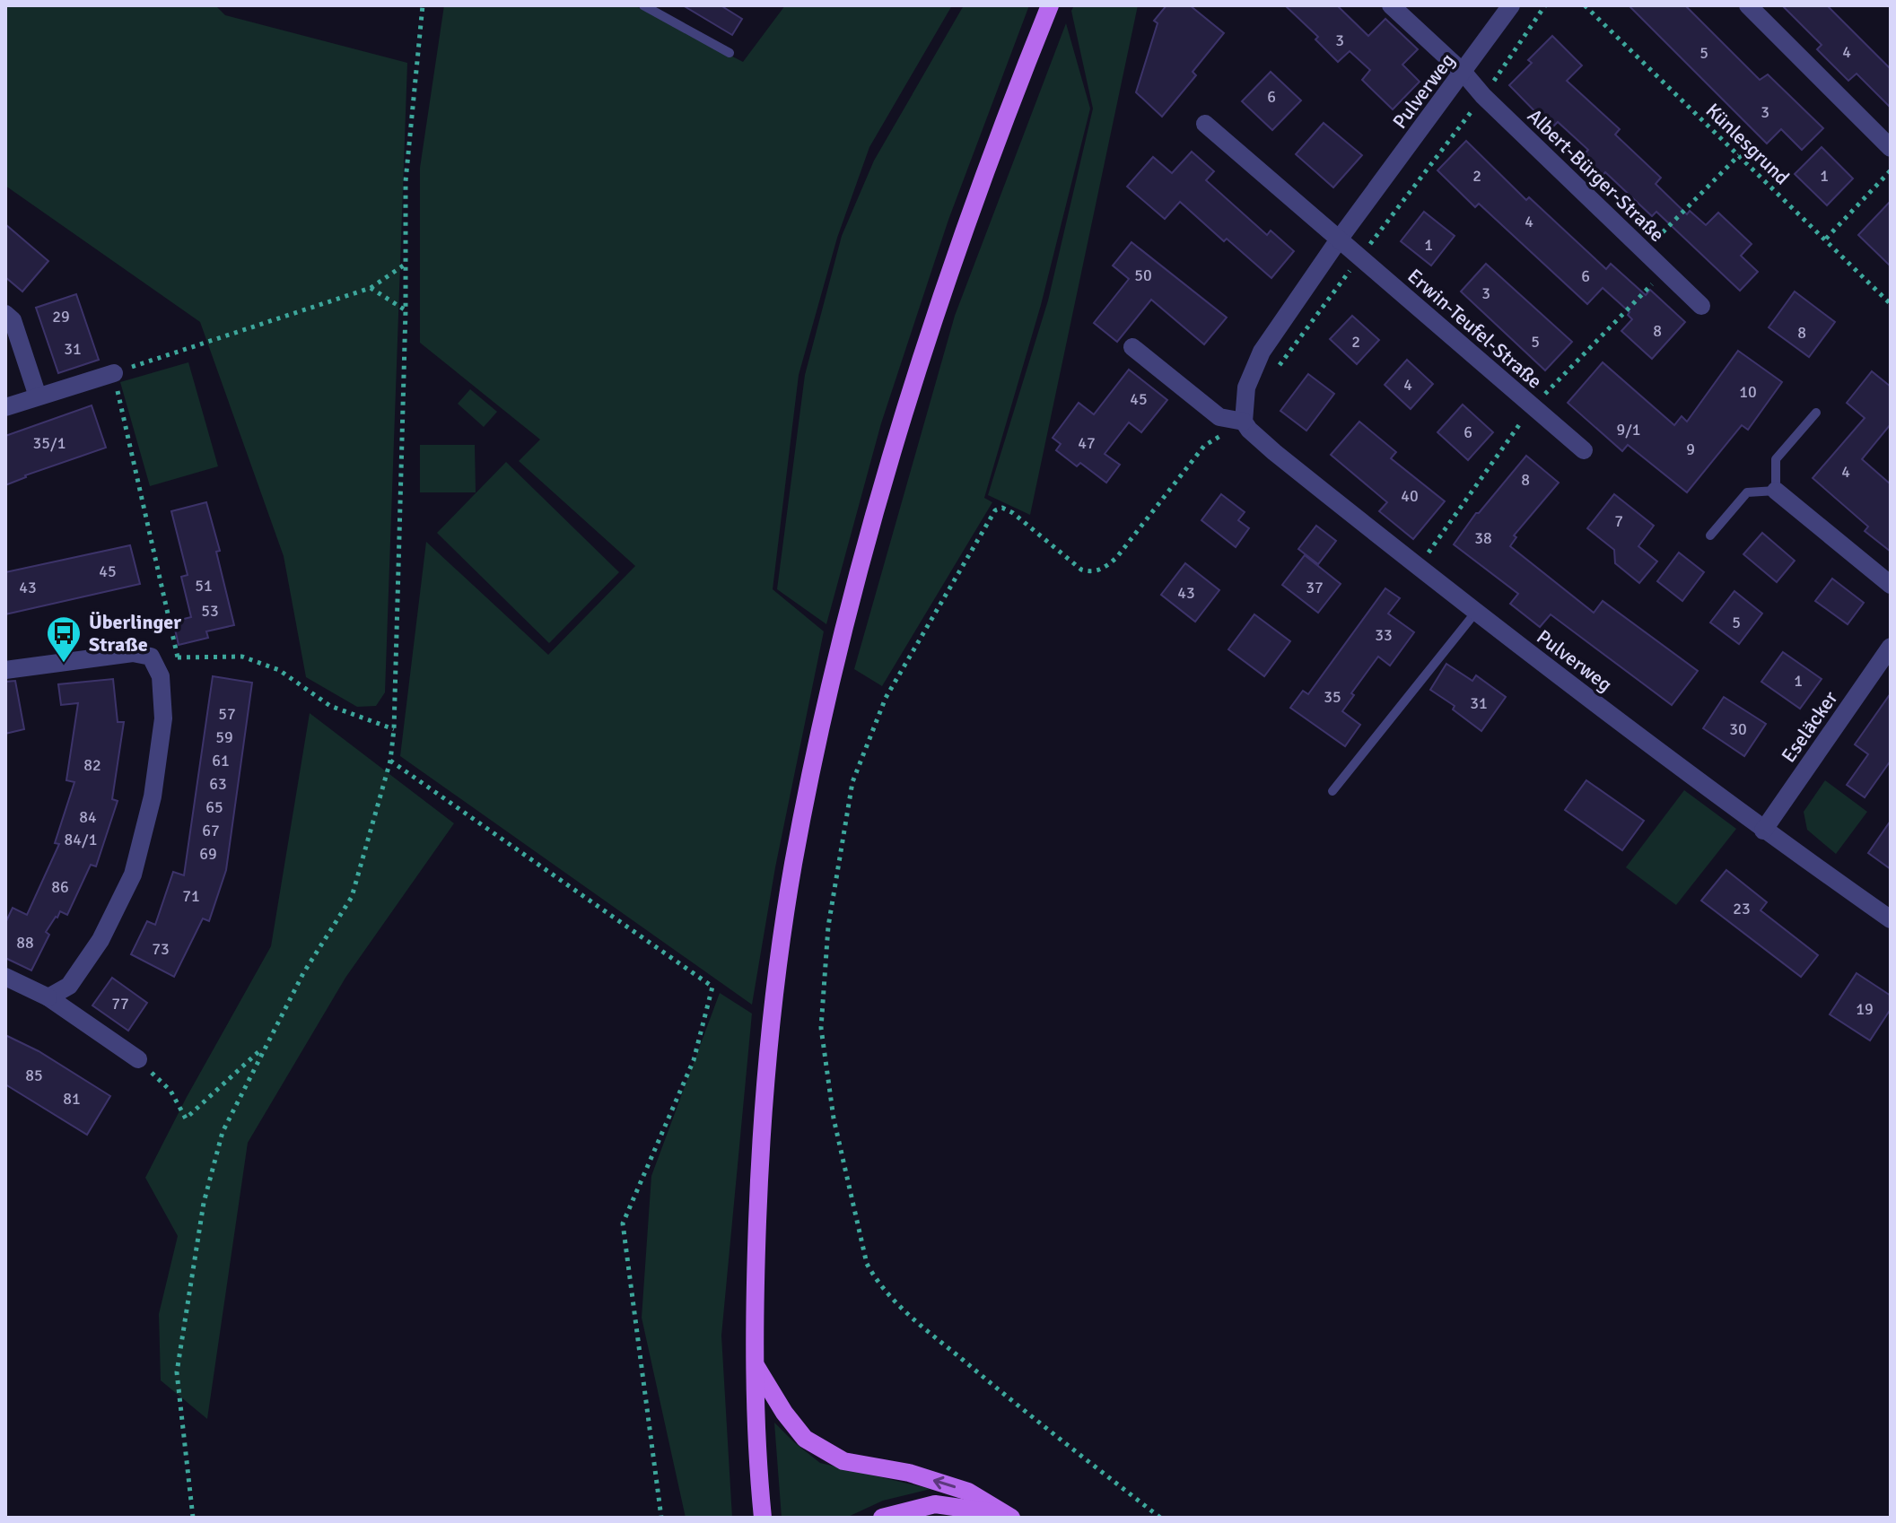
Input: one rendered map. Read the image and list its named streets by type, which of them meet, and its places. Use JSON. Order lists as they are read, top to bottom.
{
  "streets": {
    "street": [
      "Pulverweg",
      "Albert-Bürger-Straße",
      "Erwin-Teufel-Straße",
      "Eseläcker"
    ],
    "path": ["Künlesgrund"]
  },
  "crossings": [
    ["Pulverweg", "Albert-Bürger-Straße"],
    ["Pulverweg", "Erwin-Teufel-Straße"],
    ["Pulverweg", "Eseläcker"]
  ],
  "places": {
    "bus stop": ["Überlinger Straße"]
  },
  "house_numbers": [
    "3",
    "4",
    "5",
    "6",
    "3",
    "2",
    "1",
    "4",
    "1",
    "50",
    "6",
    "3",
    "29",
    "8",
    "8",
    "2",
    "5",
    "31",
    "4",
    "10",
    "45",
    "9/1",
    "6",
    "35/1",
    "47",
    "9",
    "4",
    "8",
    "40",
    "7",
    "38",
    "45",
    "51",
    "43",
    "37",
    "43",
    "53",
    "5",
    "33",
    "1",
    "35",
    "31",
    "57",
    "30",
    "59",
    "61",
    "82",
    "63",
    "65",
    "84",
    "67",
    "84/1",
    "69",
    "86",
    "71",
    "23",
    "88",
    "73",
    "77",
    "19",
    "85",
    "81"
  ]
}
